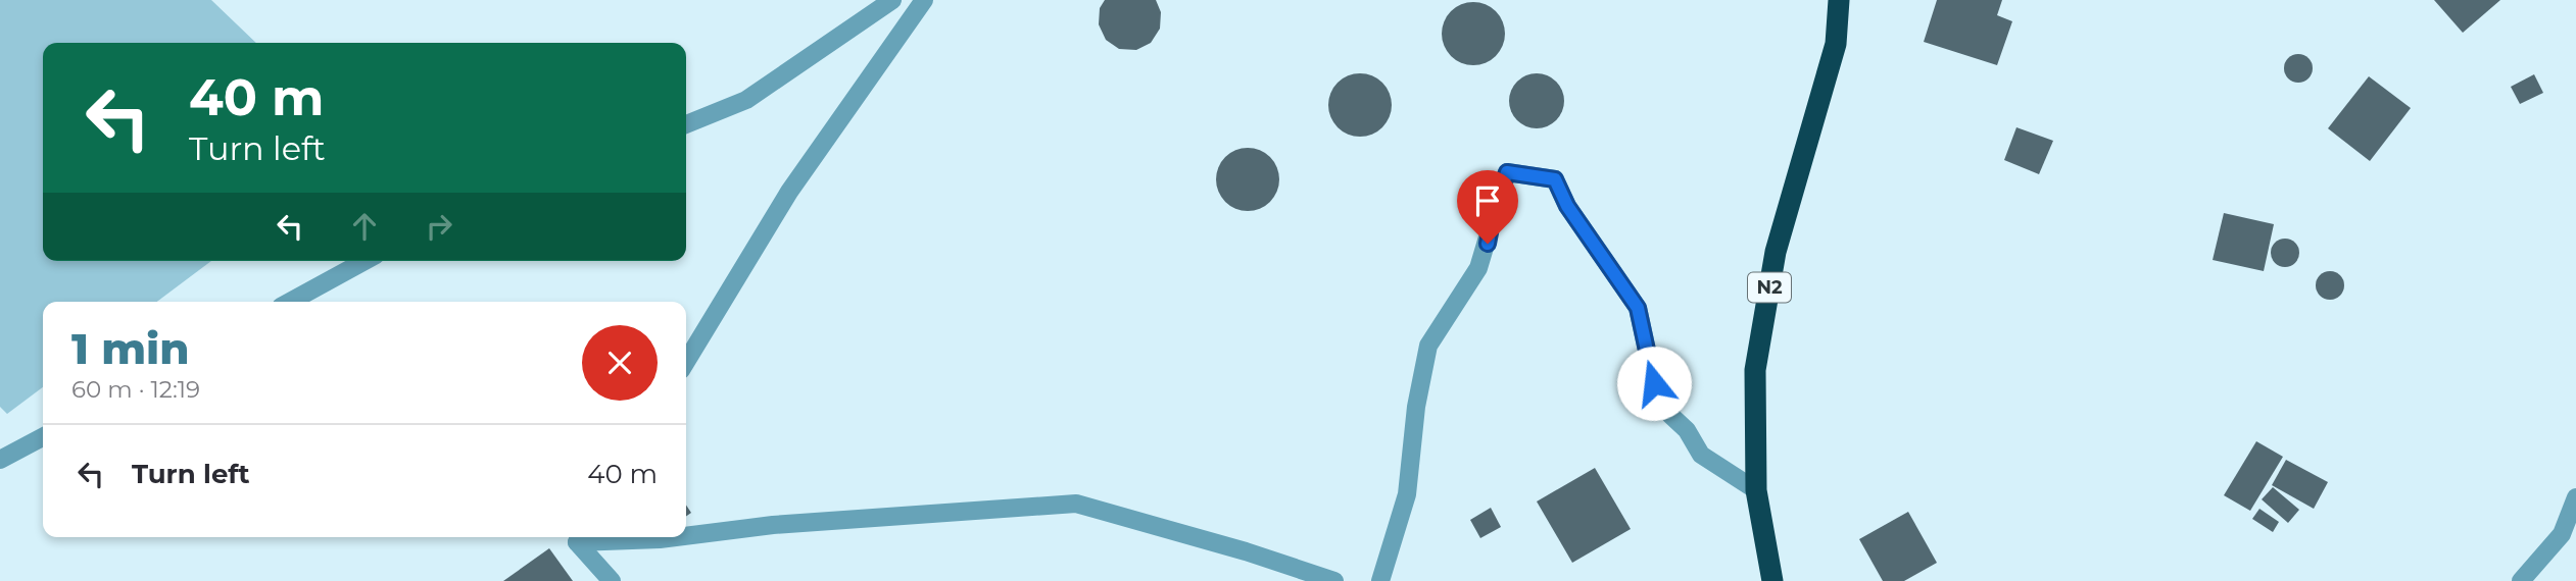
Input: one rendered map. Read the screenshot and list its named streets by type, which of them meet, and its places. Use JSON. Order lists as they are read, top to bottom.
{
  "streets": {
    "highway": ["N2"]
  },
  "page": {
    "turn": ["40 m", "Turn left"],
    "heading": ["1 min", "60 m · 12:19"],
    "list": [
      {
        "name": "Turn left",
        "value": "40 m"
      }
    ]
  }
}
